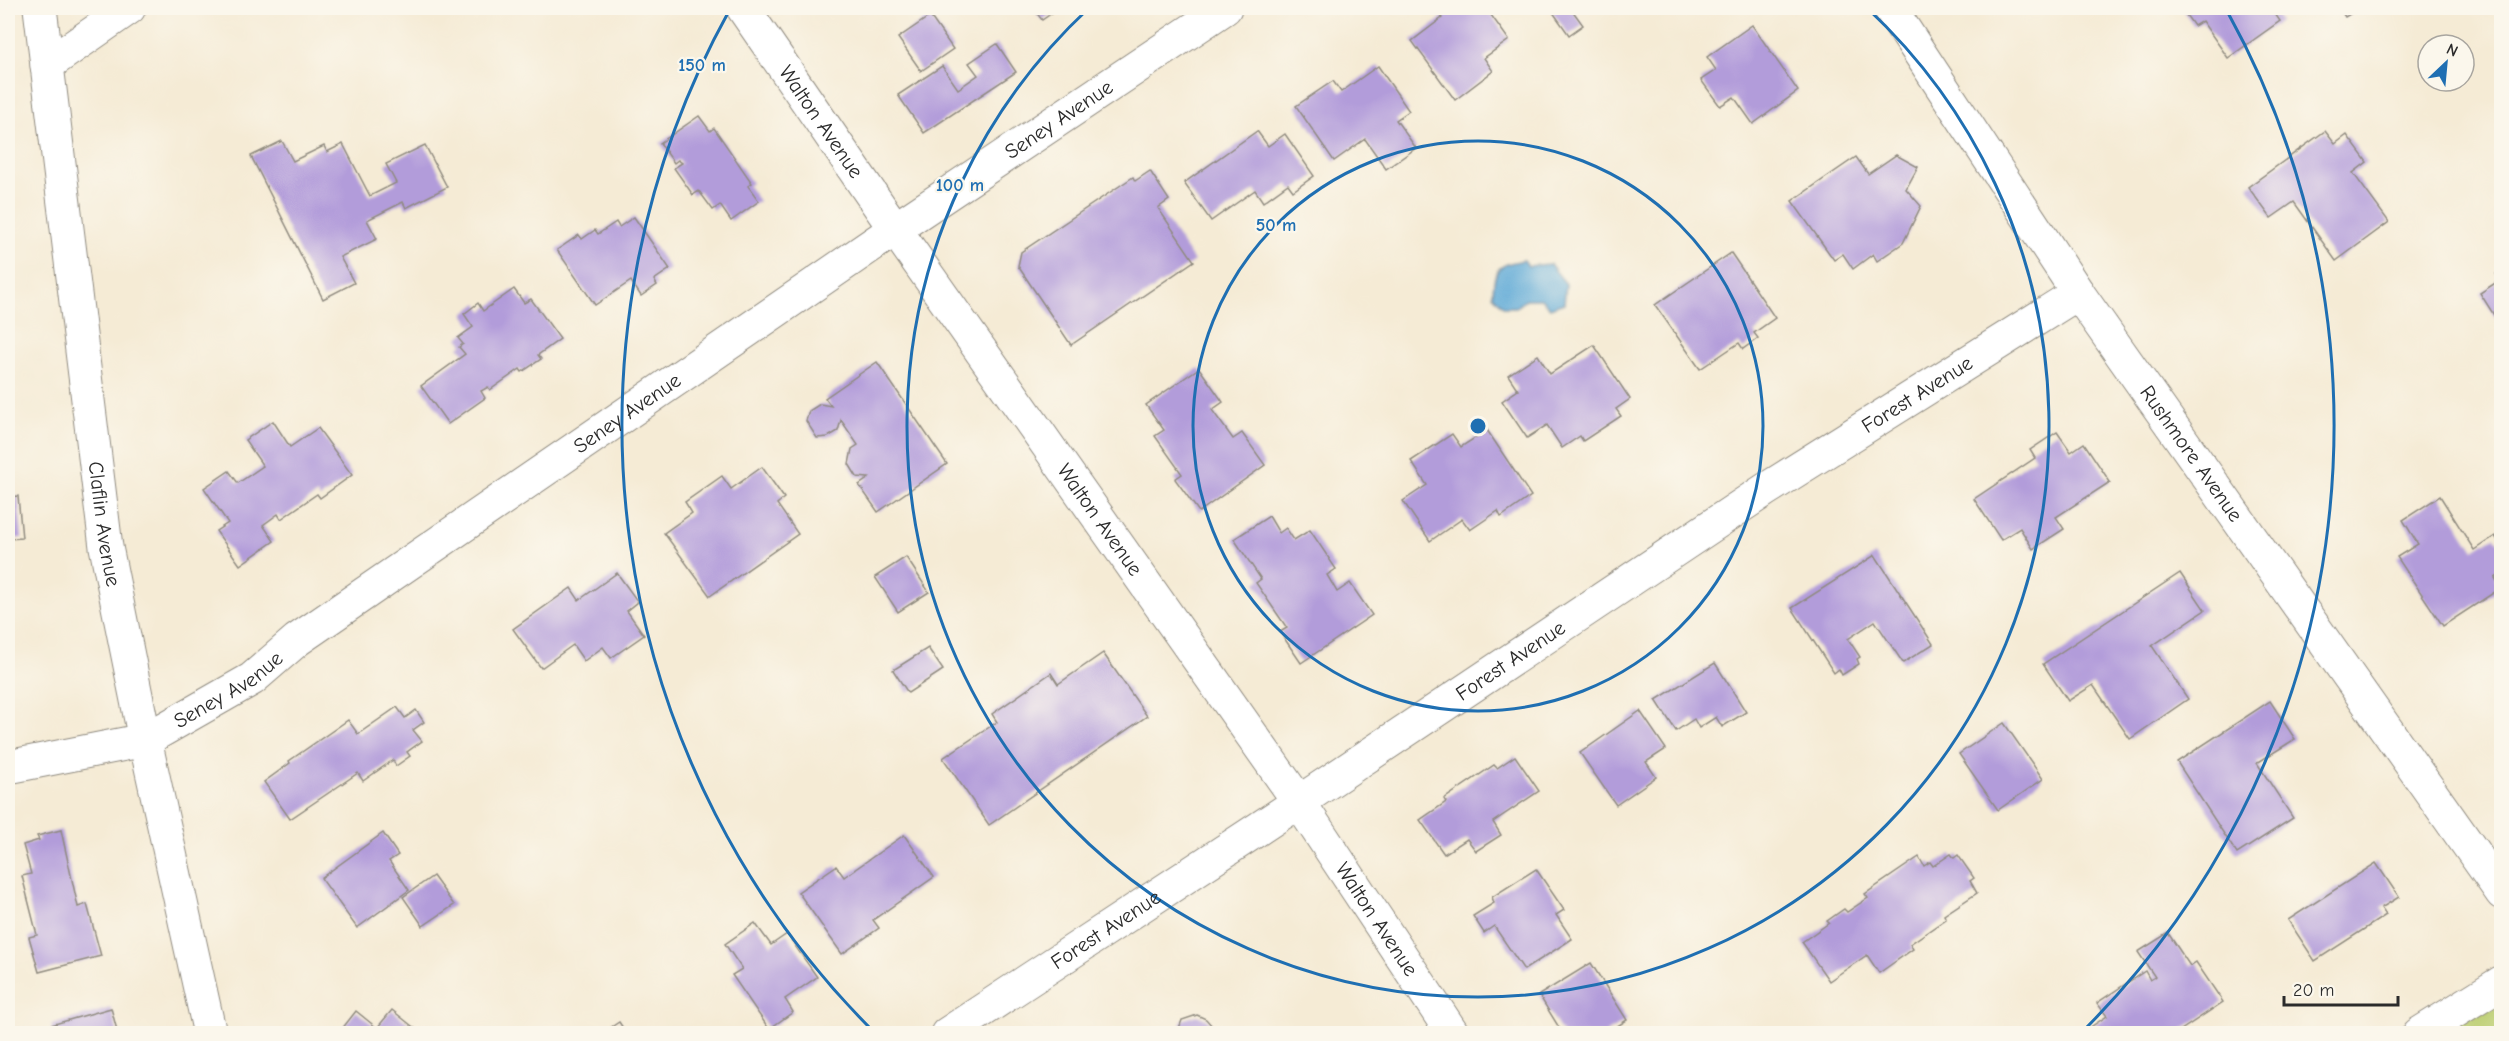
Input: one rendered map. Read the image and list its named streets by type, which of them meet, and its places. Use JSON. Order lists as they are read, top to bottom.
{
  "streets": {
    "street": [
      "Seney Avenue",
      "Walton Avenue",
      "Forest Avenue",
      "Rushmore Avenue",
      "Claflin Avenue"
    ]
  },
  "crossings": [
    ["Seney Avenue", "Walton Avenue"],
    ["Seney Avenue", "Claflin Avenue"],
    ["Walton Avenue", "Forest Avenue"],
    ["Forest Avenue", "Rushmore Avenue"]
  ],
  "scale_bar": "20 m",
  "north": "top right",
  "rings": ["150 m", "100 m", "50 m"]
}
